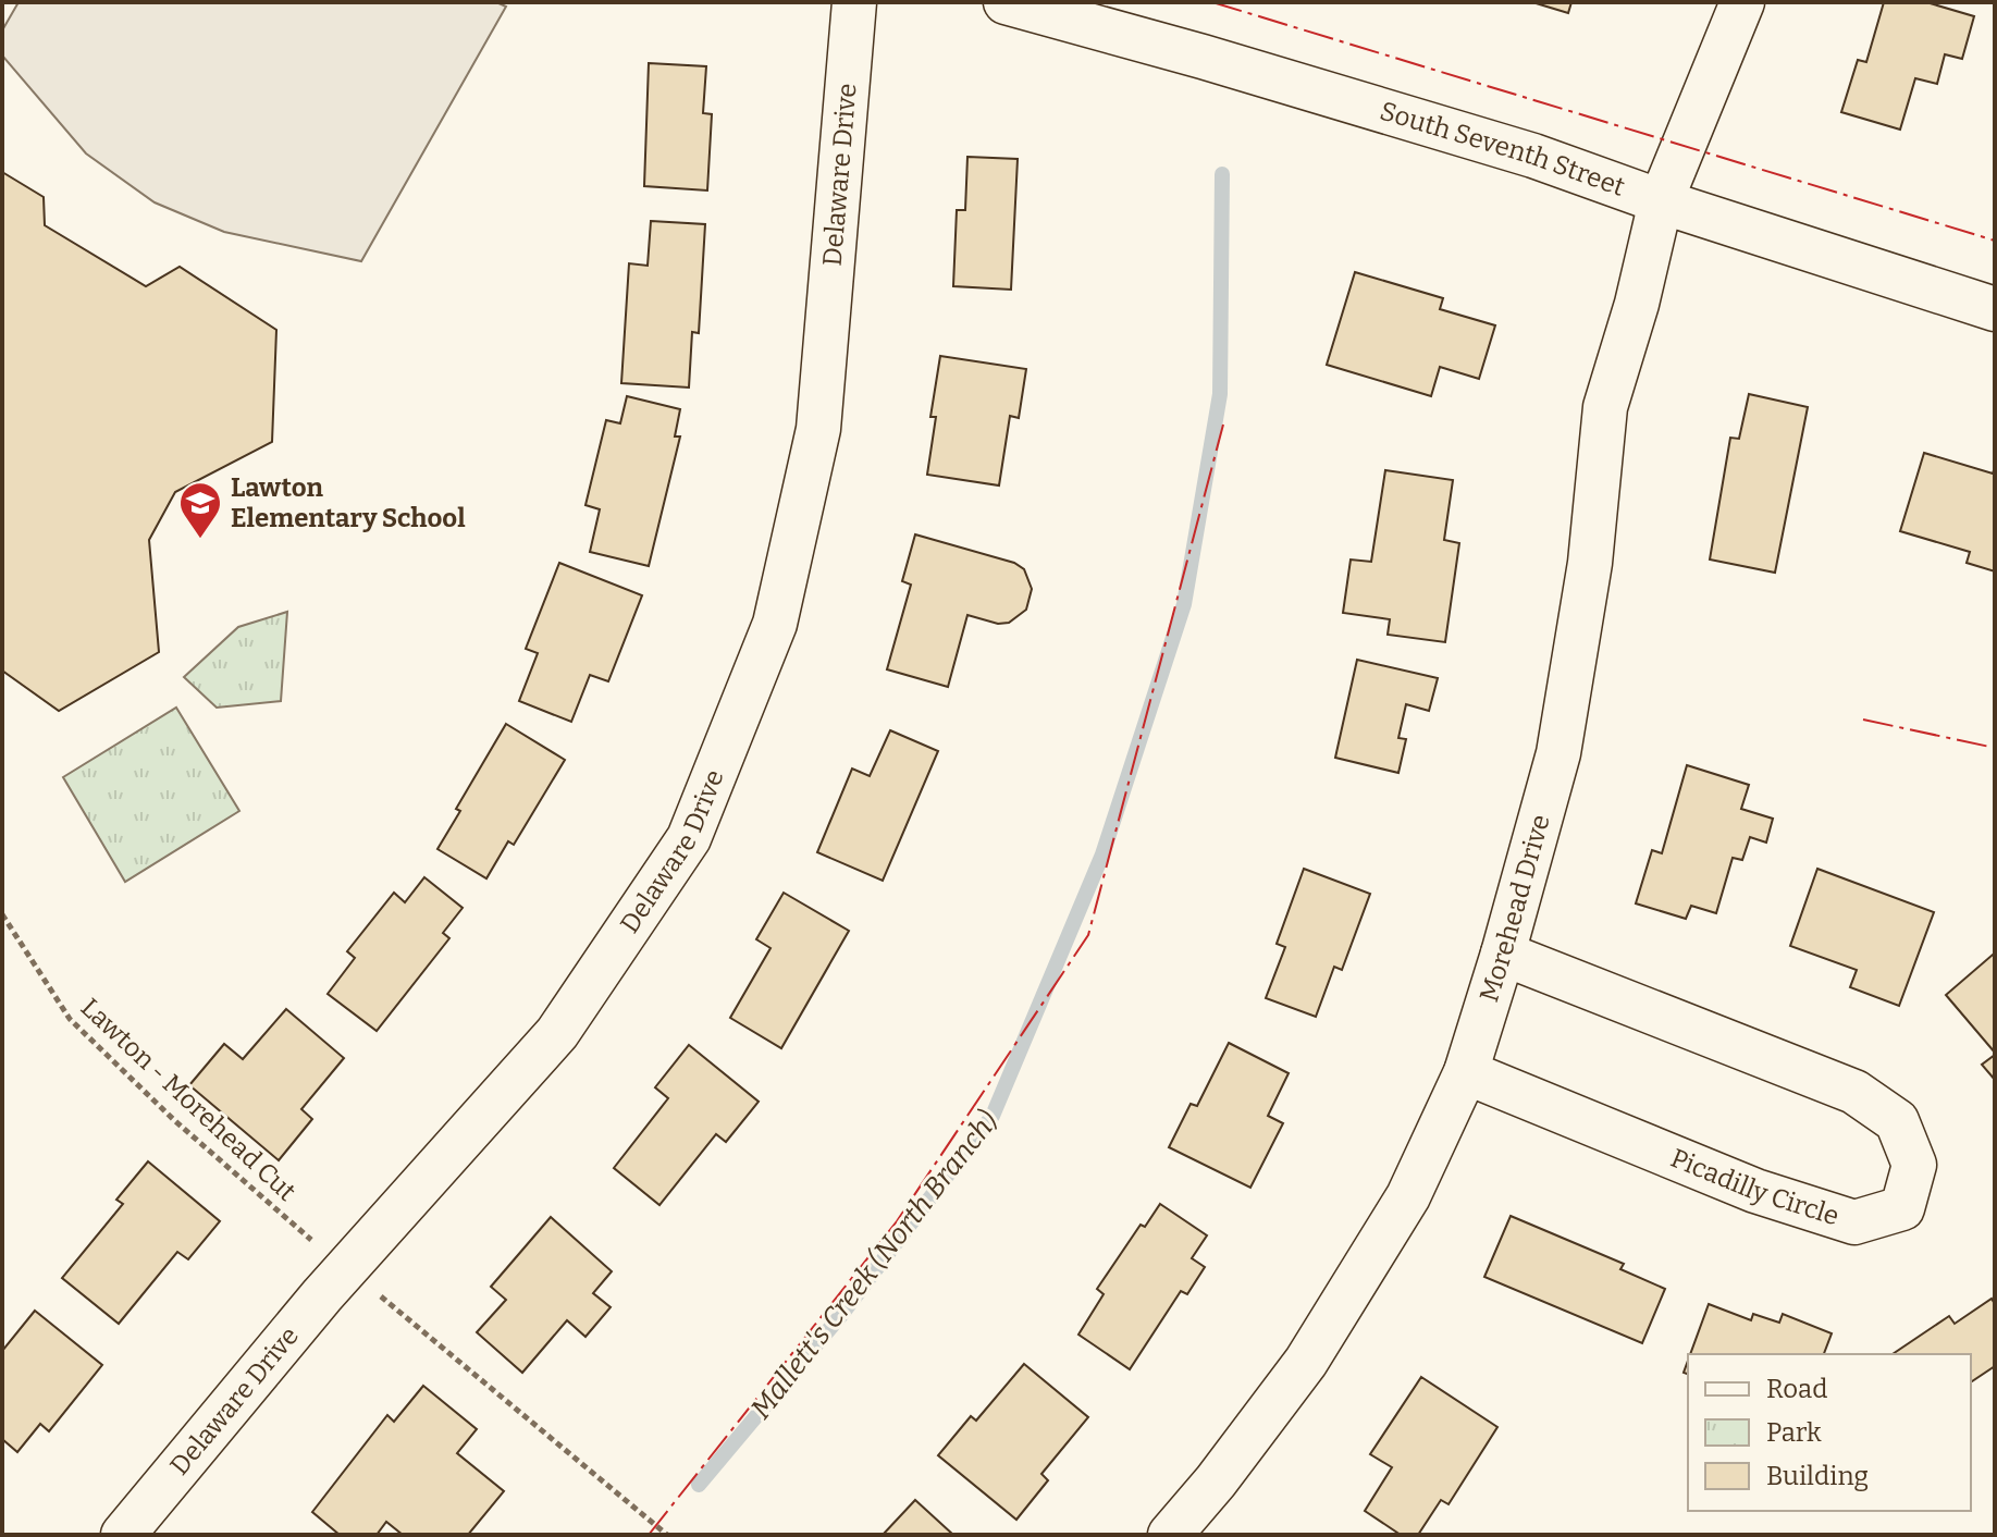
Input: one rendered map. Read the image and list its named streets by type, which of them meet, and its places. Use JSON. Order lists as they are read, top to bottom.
{
  "streets": {
    "street": [
      "South Seventh Street",
      "Delaware Drive",
      "Morehead Drive",
      "Picadilly Circle"
    ],
    "path": ["Lawton - Morehead Cut"]
  },
  "crossings": [
    ["South Seventh Street", "Morehead Drive"],
    ["Morehead Drive", "Picadilly Circle"]
  ],
  "water": ["Mallett's Creek (North Branch)"],
  "places": {
    "school or university": ["Lawton Elementary School"]
  },
  "legend": ["Road", "Park", "Building"]
}
